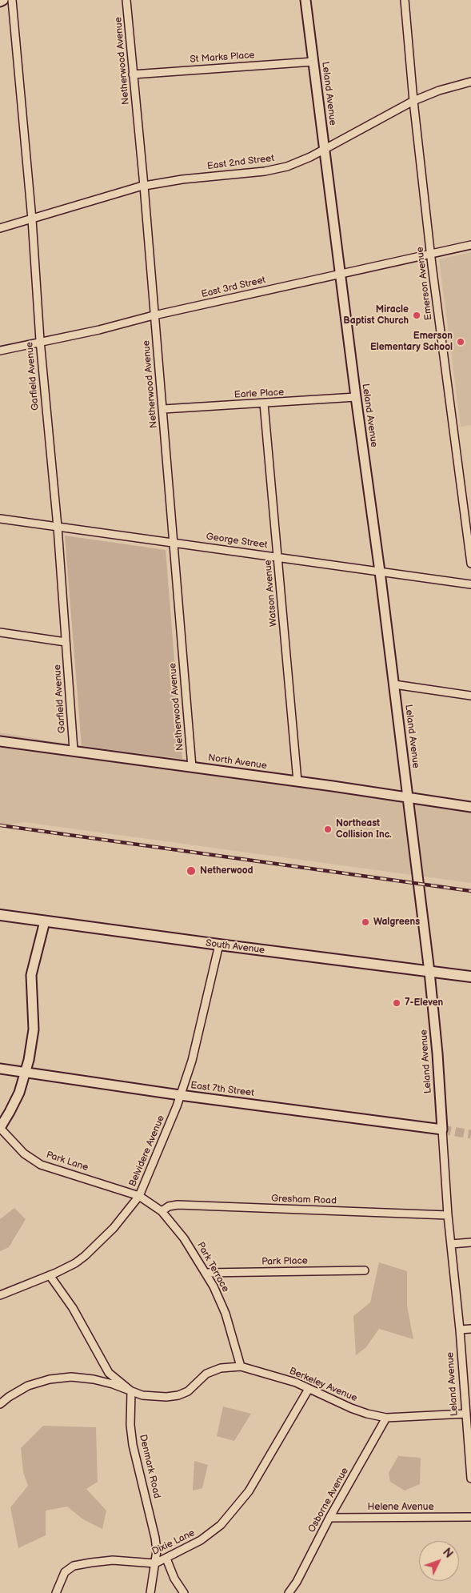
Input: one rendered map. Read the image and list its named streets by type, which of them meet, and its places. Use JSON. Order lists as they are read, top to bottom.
{
  "streets": {
    "main road": ["South Avenue"],
    "street": [
      "St Marks Place",
      "Netherwood Avenue",
      "Leland Avenue",
      "East 2nd Street",
      "Emerson Avenue",
      "East 3rd Street",
      "Garfield Avenue",
      "Earle Place",
      "George Street",
      "Watson Avenue",
      "North Avenue",
      "East 7th Street",
      "Belvidere Avenue",
      "Park Lane",
      "Gresham Road",
      "Park Place",
      "Park Terrace",
      "Berkeley Avenue",
      "Denmark Road",
      "Osborne Avenue",
      "Helene Avenue",
      "Dixie Lane"
    ]
  },
  "crossings": [
    ["St Marks Place", "Netherwood Avenue"],
    ["St Marks Place", "Leland Avenue"],
    ["Netherwood Avenue", "East 2nd Street"],
    ["Netherwood Avenue", "East 3rd Street"],
    ["Netherwood Avenue", "Earle Place"],
    ["Netherwood Avenue", "George Street"],
    ["Netherwood Avenue", "North Avenue"],
    ["Leland Avenue", "East 2nd Street"],
    ["Leland Avenue", "East 3rd Street"],
    ["Leland Avenue", "Earle Place"],
    ["Leland Avenue", "George Street"],
    ["Leland Avenue", "North Avenue"],
    ["Leland Avenue", "South Avenue"],
    ["Leland Avenue", "East 7th Street"],
    ["Leland Avenue", "Gresham Road"],
    ["Leland Avenue", "Berkeley Avenue"],
    ["East 2nd Street", "Emerson Avenue"],
    ["East 2nd Street", "Garfield Avenue"],
    ["Emerson Avenue", "East 3rd Street"],
    ["East 3rd Street", "Garfield Avenue"],
    ["Garfield Avenue", "George Street"],
    ["Garfield Avenue", "North Avenue"],
    ["Earle Place", "Watson Avenue"],
    ["George Street", "Watson Avenue"],
    ["Watson Avenue", "North Avenue"],
    ["South Avenue", "Belvidere Avenue"],
    ["East 7th Street", "Belvidere Avenue"],
    ["Belvidere Avenue", "Park Lane"],
    ["Belvidere Avenue", "Park Terrace"],
    ["Park Lane", "Park Terrace"],
    ["Gresham Road", "Park Terrace"],
    ["Park Place", "Park Terrace"],
    ["Park Terrace", "Berkeley Avenue"],
    ["Berkeley Avenue", "Denmark Road"],
    ["Berkeley Avenue", "Osborne Avenue"],
    ["Berkeley Avenue", "Dixie Lane"],
    ["Denmark Road", "Dixie Lane"],
    ["Osborne Avenue", "Helene Avenue"]
  ],
  "places": [
    "Miracle Baptist Church",
    "Emerson Elementary School",
    "Northeast Collision Inc.",
    "Netherwood",
    "Walgreens",
    "7-Eleven"
  ],
  "north": "top right"
}
